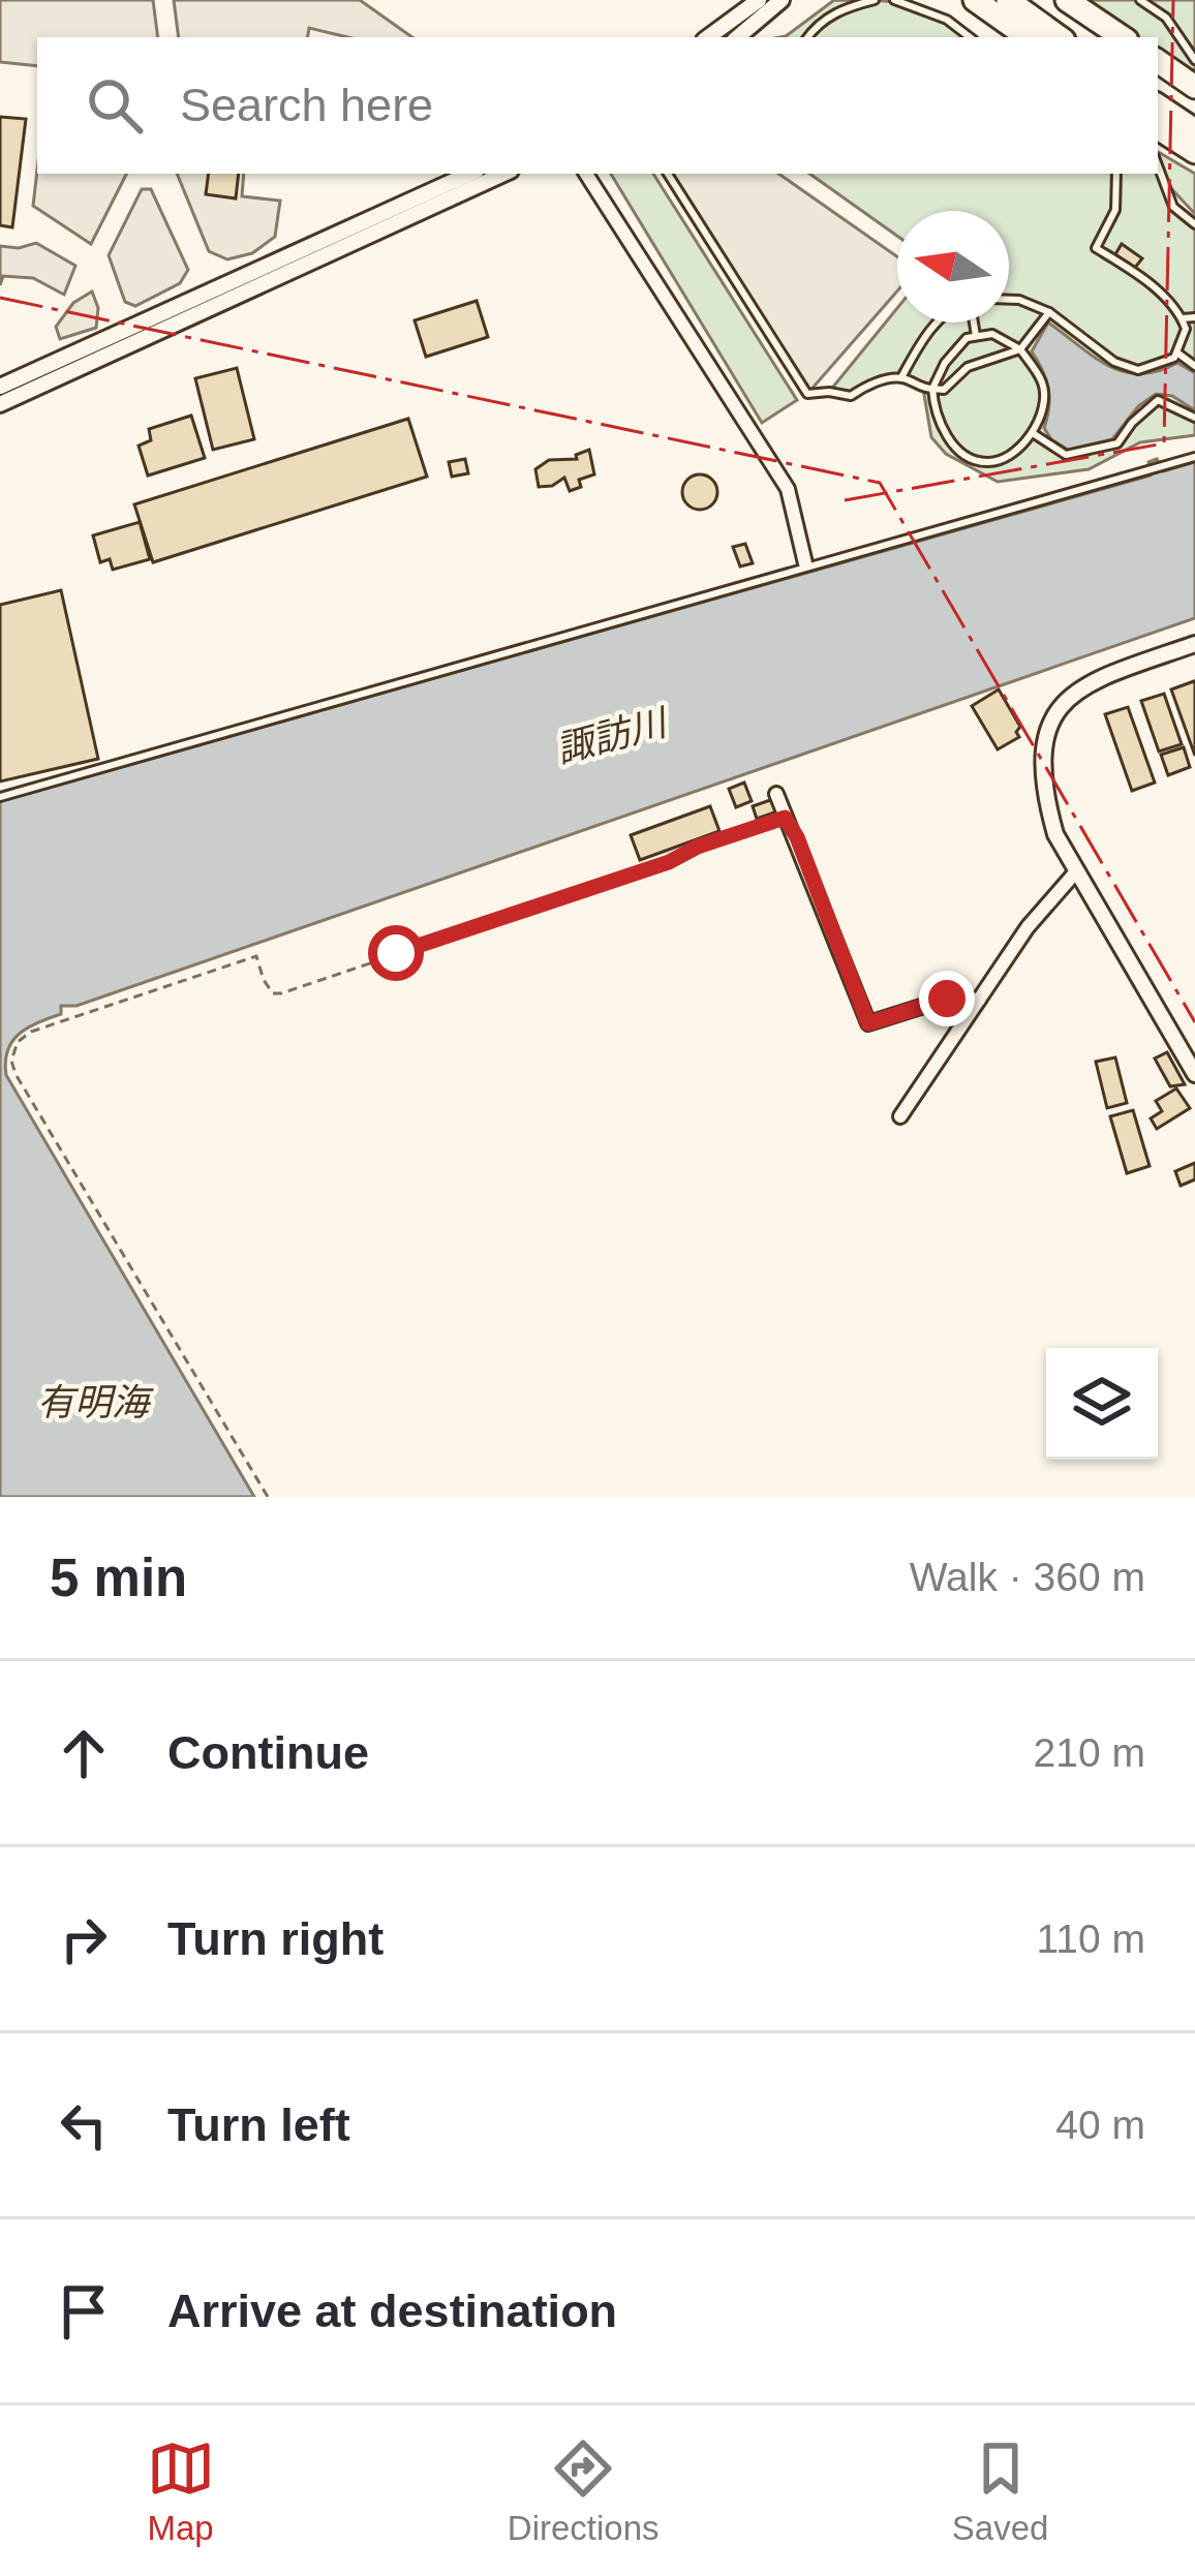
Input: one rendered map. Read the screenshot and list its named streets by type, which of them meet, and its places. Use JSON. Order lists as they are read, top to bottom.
{
  "water": ["諏訪川", "有明海"],
  "north": "left",
  "page": {
    "search": "Search here",
    "heading": ["5 min", "Walk · 360 m"],
    "list": [
      ["Continue", "210 m"],
      ["Turn right", "110 m"],
      ["Turn left", "40 m"],
      "Arrive at destination"
    ],
    "nav": ["Map", "Directions", "Saved"]
  }
}
